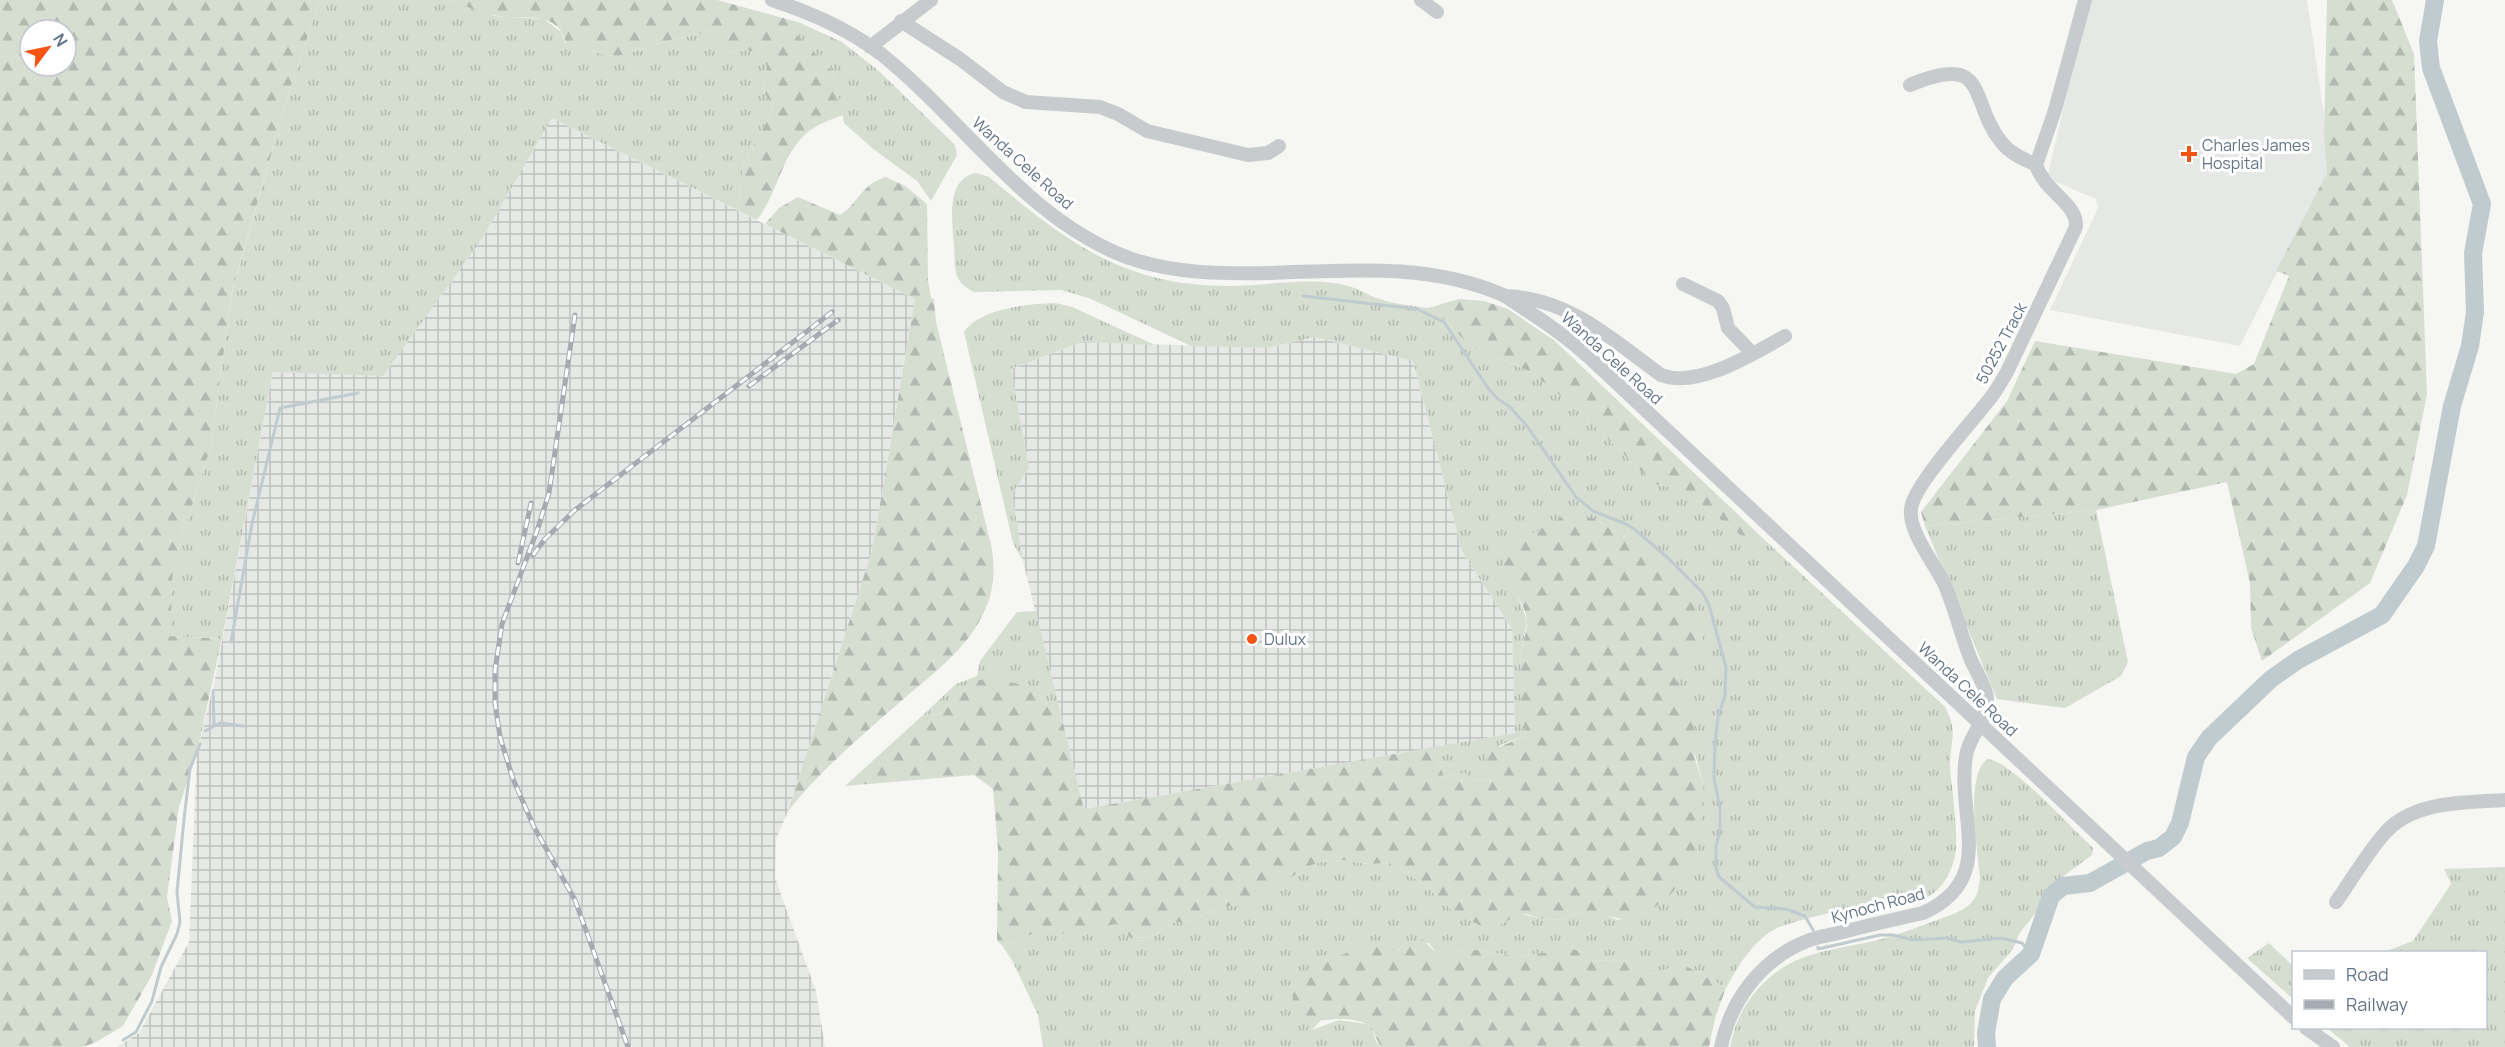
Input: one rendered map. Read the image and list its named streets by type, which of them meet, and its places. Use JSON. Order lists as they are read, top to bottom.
{
  "streets": {
    "street": ["Wanda Cele Road", "50252 Track", "Kynoch Road"]
  },
  "crossings": [
    ["Wanda Cele Road", "50252 Track"],
    ["Wanda Cele Road", "Kynoch Road"],
    ["50252 Track", "Kynoch Road"]
  ],
  "places": {
    "health": ["Charles James Hospital"],
    "other": ["Dulux"]
  },
  "legend": ["Road", "Railway"],
  "north": "top right"
}
